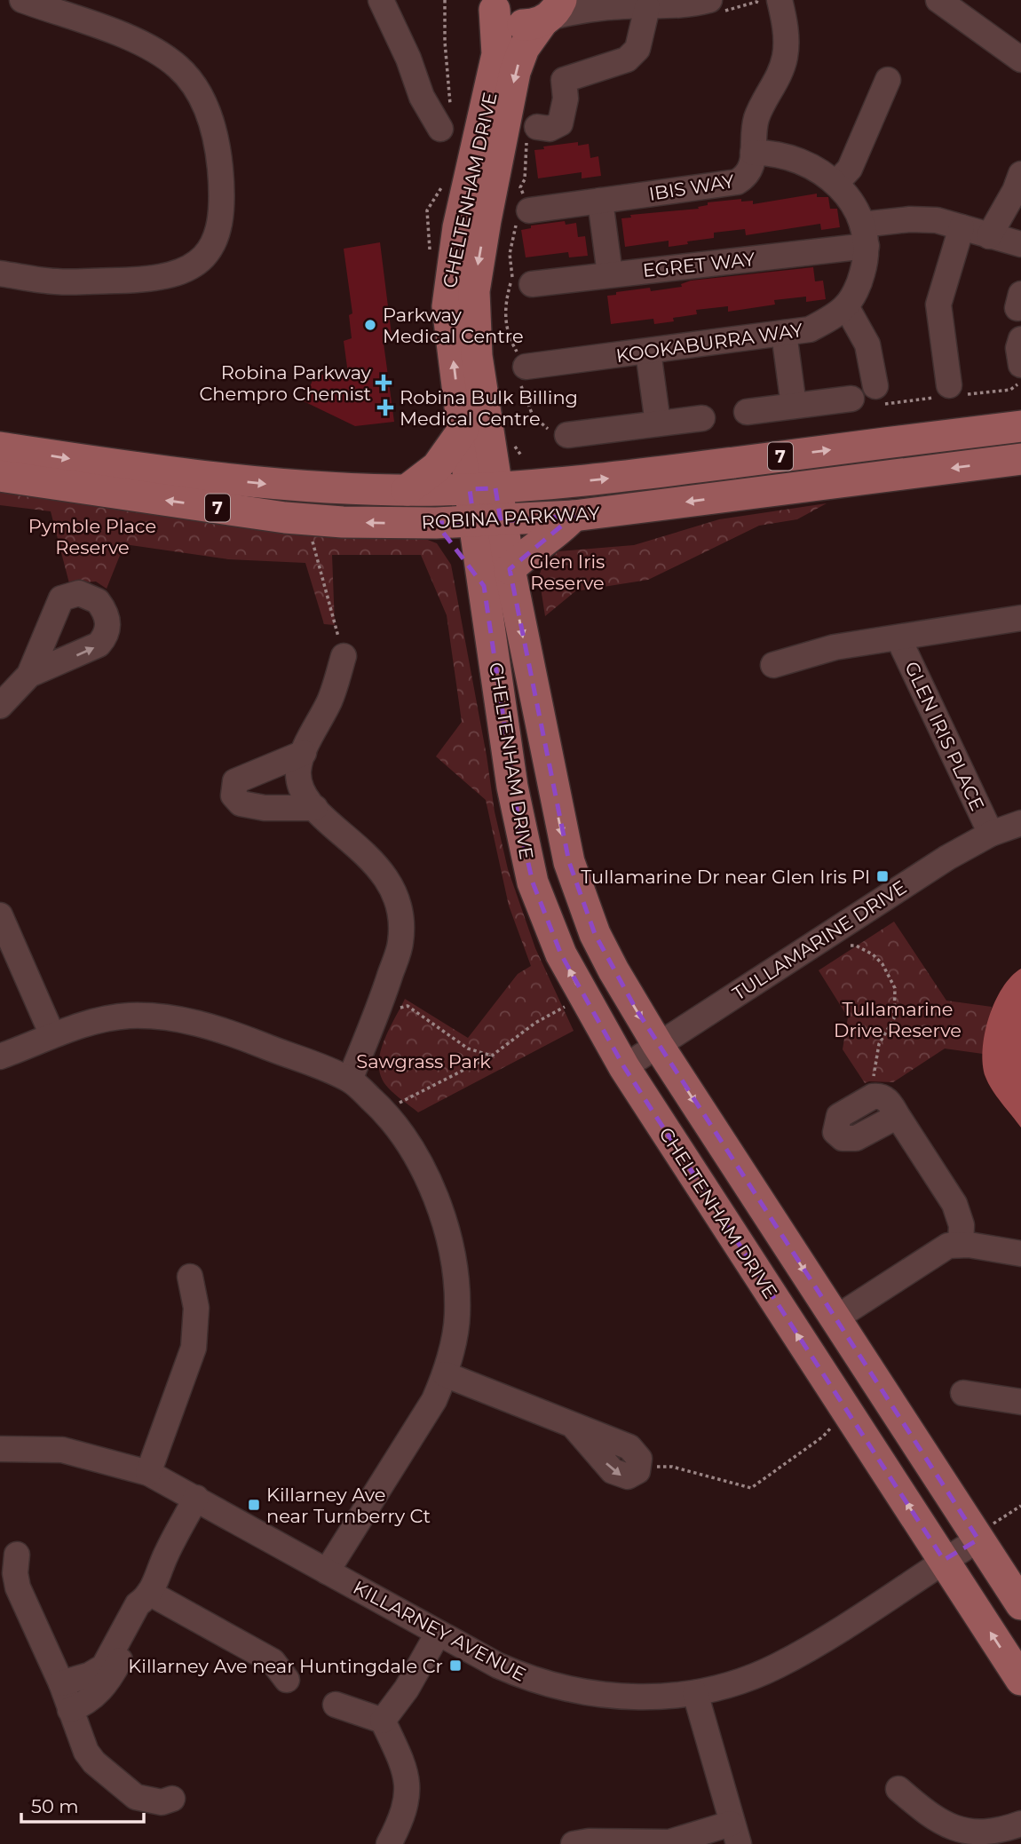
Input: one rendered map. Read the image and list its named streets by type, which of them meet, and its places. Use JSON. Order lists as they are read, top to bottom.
{
  "streets": {
    "main road": ["CHELTENHAM DRIVE", "7", "ROBINA PARKWAY"],
    "street": [
      "IBIS WAY",
      "EGRET WAY",
      "KOOKABURRA WAY",
      "GLEN IRIS PLACE",
      "TULLAMARINE DRIVE",
      "KILLARNEY AVENUE"
    ]
  },
  "crossings": [
    ["CHELTENHAM DRIVE", "ROBINA PARKWAY"],
    ["CHELTENHAM DRIVE", "TULLAMARINE DRIVE"],
    ["CHELTENHAM DRIVE", "KILLARNEY AVENUE"],
    ["GLEN IRIS PLACE", "TULLAMARINE DRIVE"]
  ],
  "parks": [
    "Pymble Place Reserve",
    "Glen Iris Reserve",
    "Tullamarine Drive Reserve",
    "Sawgrass Park"
  ],
  "places": {
    "other": ["Parkway Medical Centre"],
    "health": ["Robina Parkway Chempro Chemist", "Robina Bulk Billing Medical Centre"],
    "transit": ["Tullamarine Dr near Glen Iris Pl", "Killarney Ave near Turnberry Ct", "Killarney Ave near Huntingdale Cr"]
  },
  "scale_bar": "50 m"
}
